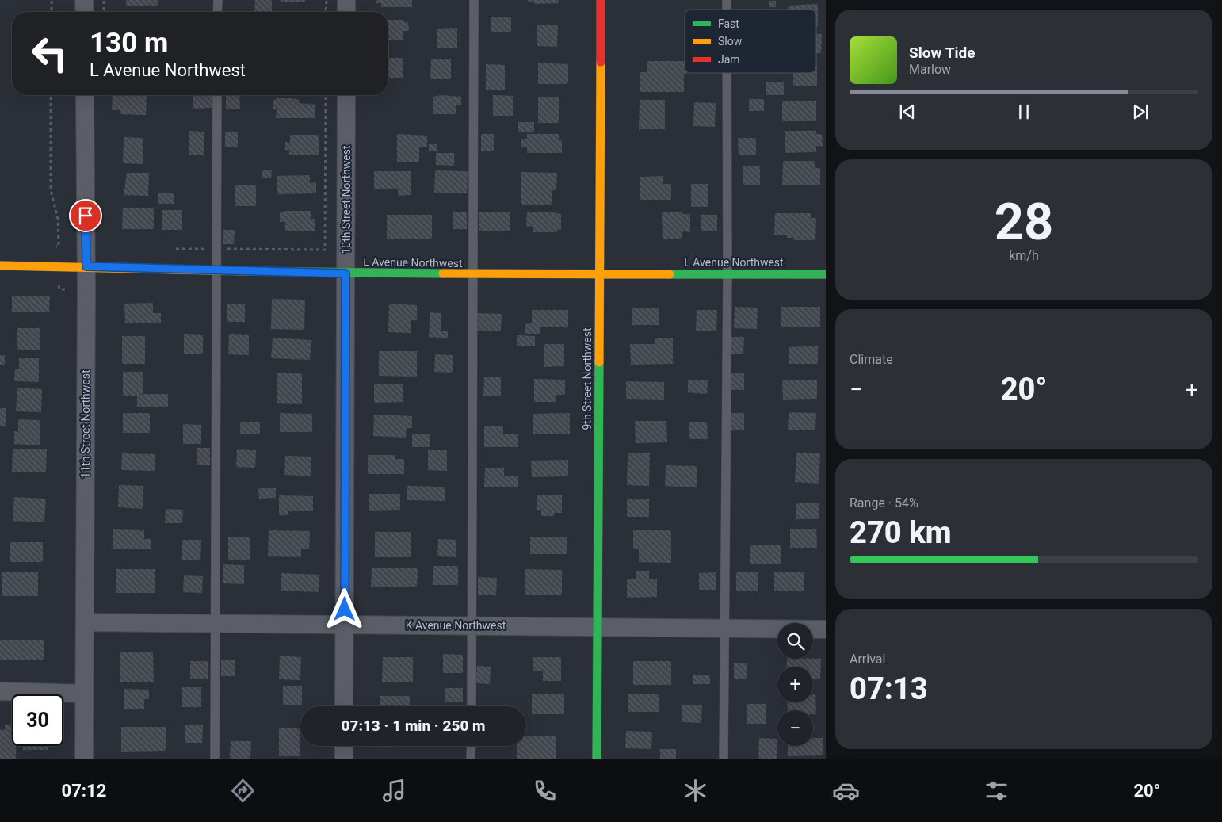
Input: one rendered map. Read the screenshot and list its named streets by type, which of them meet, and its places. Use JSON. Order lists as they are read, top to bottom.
{
  "streets": {
    "street": [
      "10th Street Northwest",
      "L Avenue Northwest",
      "9th Street Northwest",
      "11th Street Northwest",
      "K Avenue Northwest"
    ]
  },
  "crossings": [
    ["10th Street Northwest", "L Avenue Northwest"],
    ["10th Street Northwest", "K Avenue Northwest"],
    ["L Avenue Northwest", "9th Street Northwest"],
    ["L Avenue Northwest", "11th Street Northwest"],
    ["9th Street Northwest", "K Avenue Northwest"],
    ["11th Street Northwest", "K Avenue Northwest"]
  ],
  "legend": ["Fast", "Slow", "Jam"],
  "page": {
    "turn": ["130 m", "L Avenue Northwest"],
    "song": ["Slow Tide", "Marlow"],
    "tile": [
      ["28", "km/h"],
      "Climate",
      ["Range · 54%", "270 km"],
      ["Arrival", "07:13"]
    ],
    "heat": ["−", "20°", "+"],
    "map_buttons": ["+", "−"],
    "limit": "30",
    "trip": "07:13 · 1 min · 250 m",
    "tabs": ["07:12", "20°"]
  }
}
